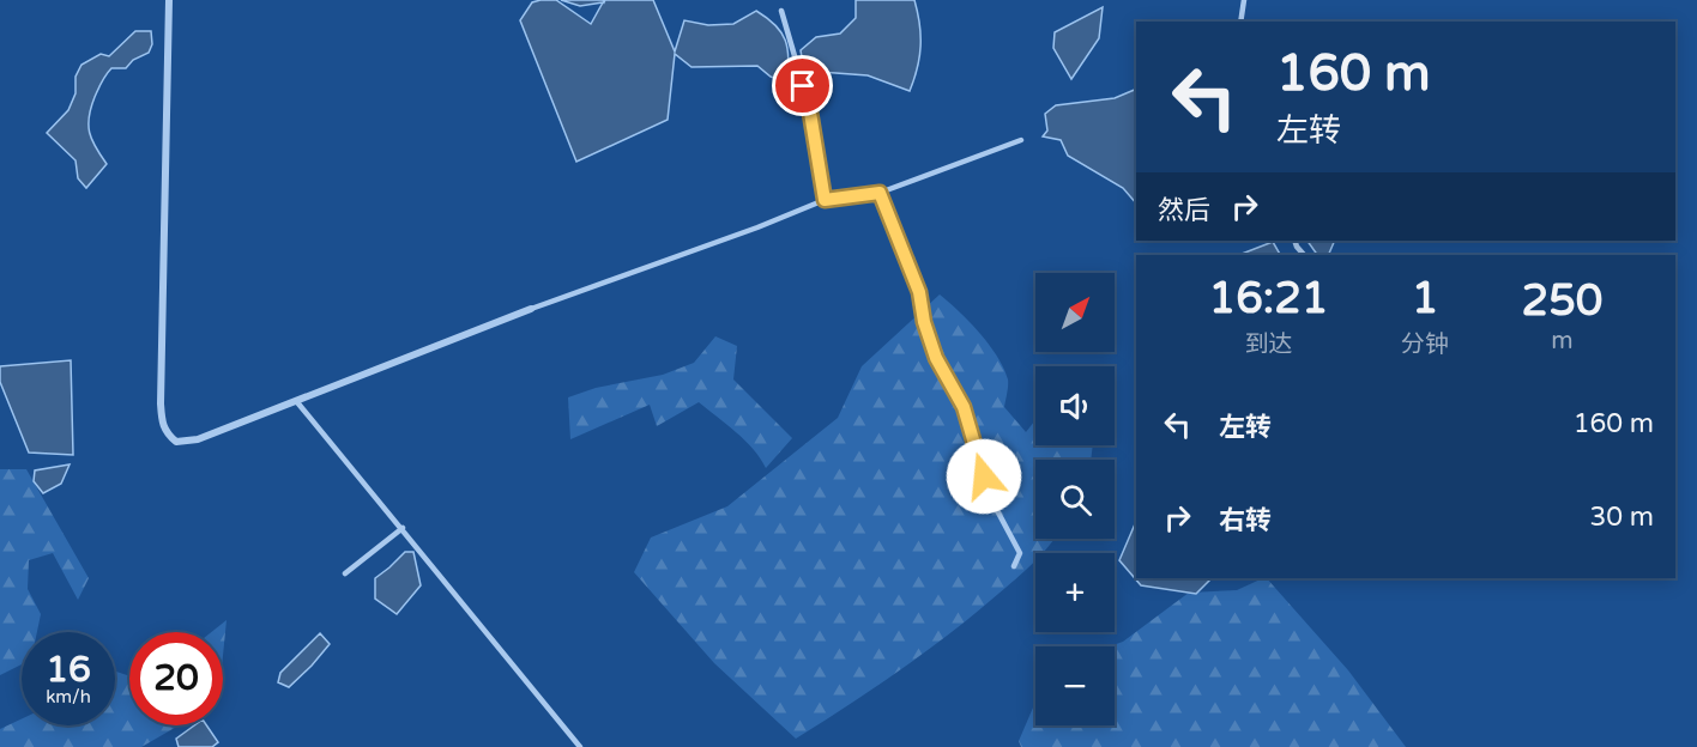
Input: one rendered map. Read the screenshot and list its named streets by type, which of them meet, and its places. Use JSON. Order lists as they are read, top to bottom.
{
  "north": "top right",
  "page": {
    "turn": ["160 m", "左转"],
    "then": "然后",
    "eta": [
      "16:21",
      "到达",
      "1",
      "分钟",
      "250",
      "m"
    ],
    "map_buttons": ["+", "−"],
    "list": [
      {
        "name": "左转",
        "value": "160 m"
      },
      {
        "name": "右转",
        "value": "30 m"
      }
    ],
    "speed": "16 km/h",
    "limit": "20"
  }
}
